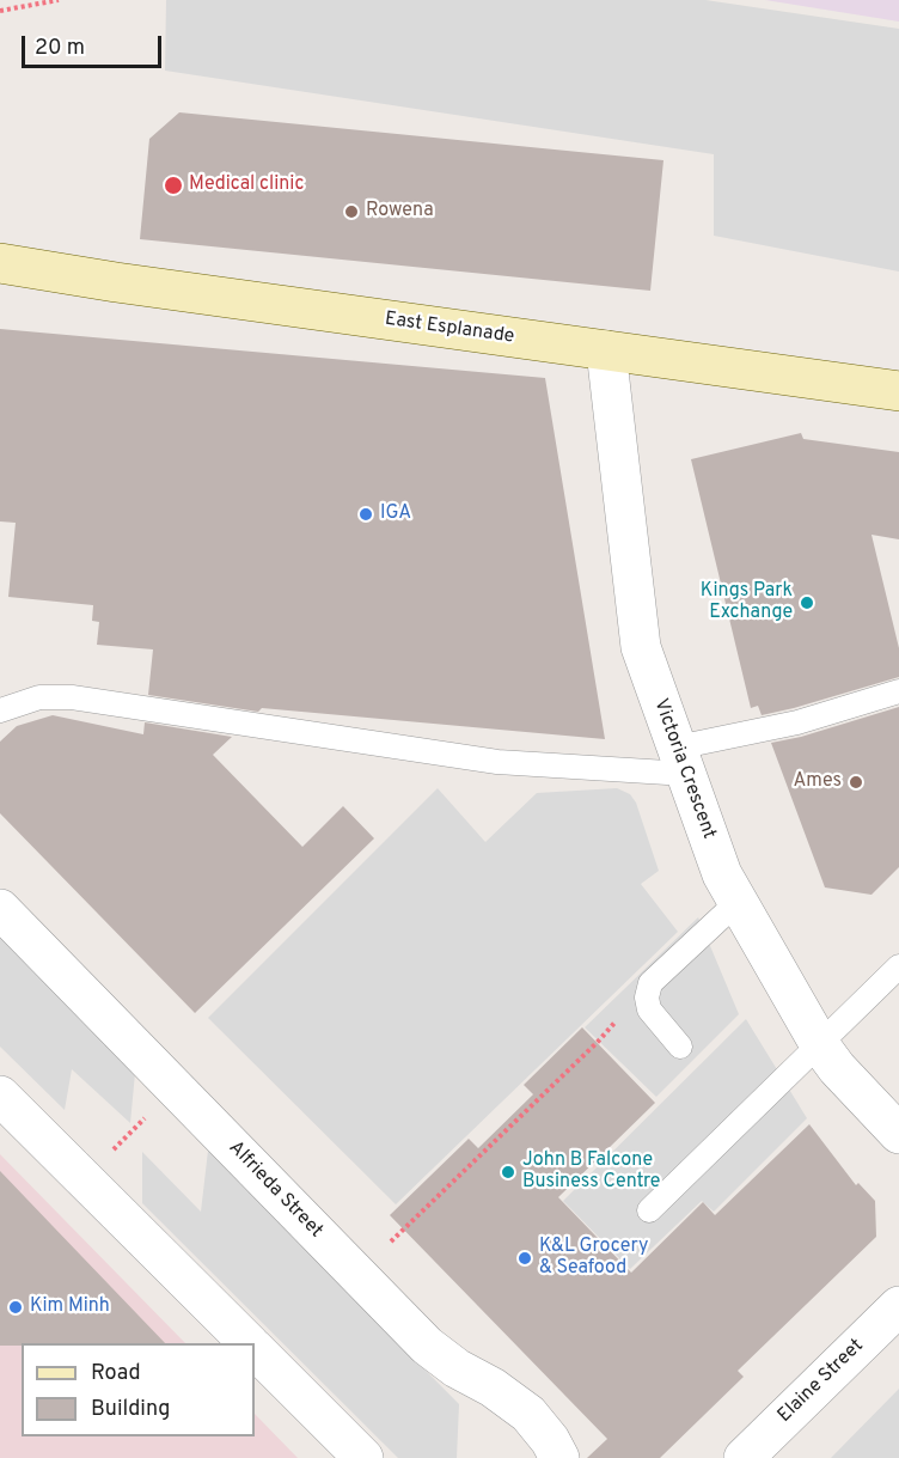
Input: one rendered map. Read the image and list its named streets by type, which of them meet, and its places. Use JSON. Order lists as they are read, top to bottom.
{
  "streets": {
    "street": [
      "East Esplanade",
      "Victoria Crescent",
      "Alfrieda Street",
      "Elaine Street"
    ]
  },
  "crossings": [
    ["East Esplanade", "Victoria Crescent"]
  ],
  "places": [
    "Medical clinic",
    "Rowena",
    "IGA",
    "Kings Park Exchange",
    "Ames",
    "John B Falcone Business Centre",
    "K&L Grocery & Seafood",
    "Kim Minh"
  ],
  "legend": ["Road", "Building"],
  "scale_bar": "20 m"
}
